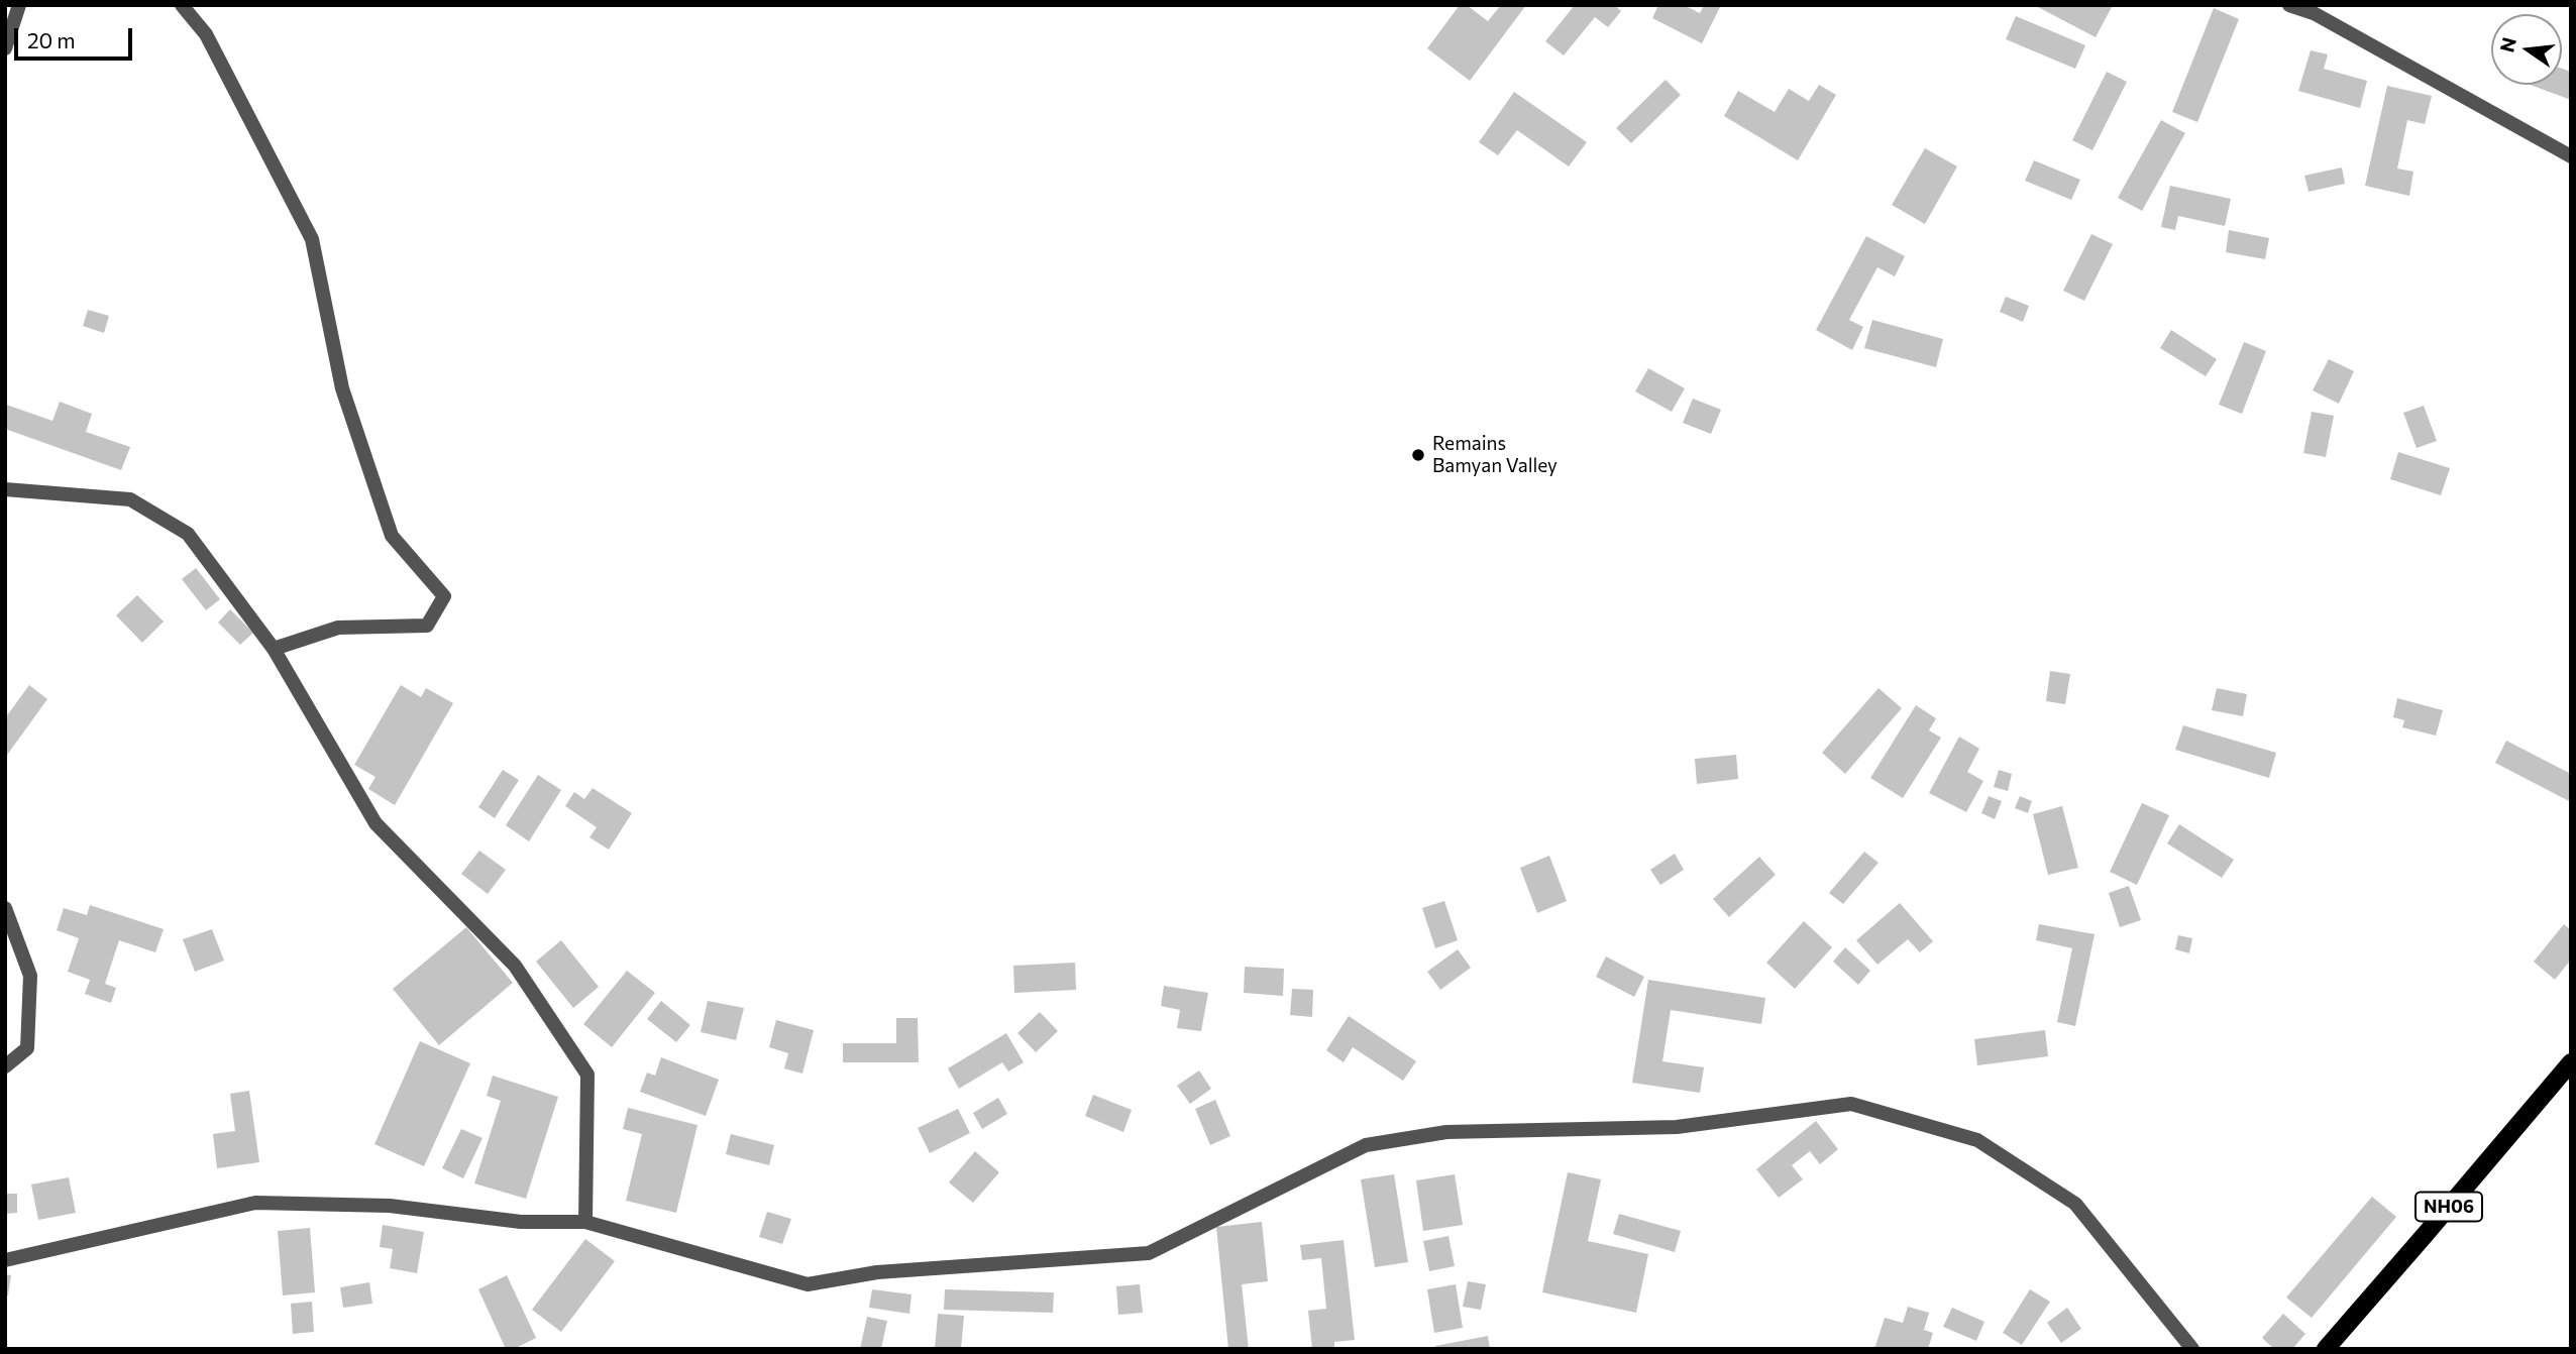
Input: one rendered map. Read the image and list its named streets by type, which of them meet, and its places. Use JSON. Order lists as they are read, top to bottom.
{
  "streets": {
    "main road": ["NH06"]
  },
  "places": ["Remains Bamyan Valley"],
  "scale_bar": "20 m",
  "north": "left"
}
